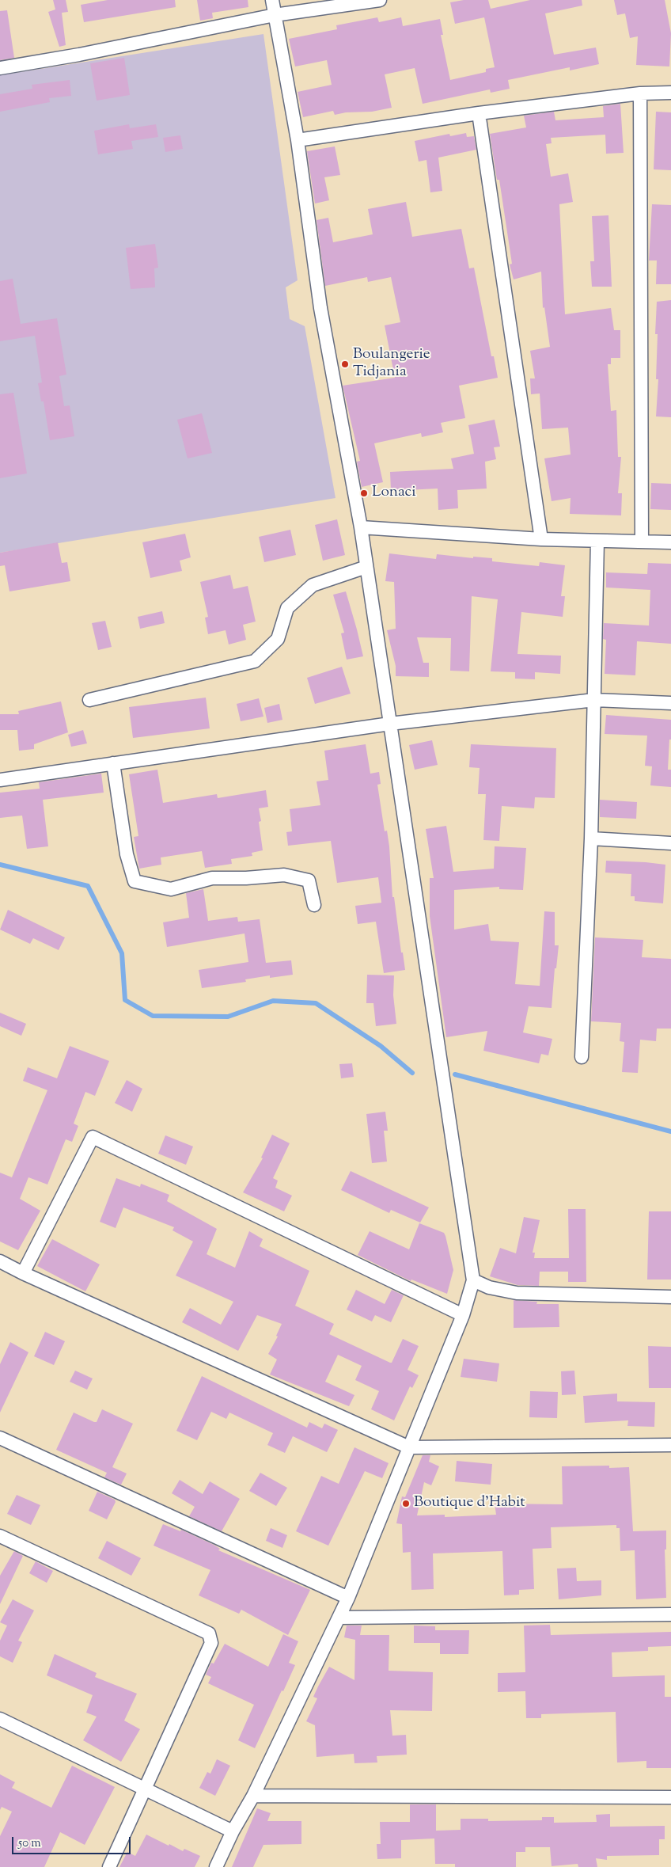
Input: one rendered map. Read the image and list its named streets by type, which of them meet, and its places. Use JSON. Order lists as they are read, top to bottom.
{
  "places": ["Boulangerie Tidjania", "Lonaci", "Boutique d'Habit"],
  "scale_bar": "50 m"
}
